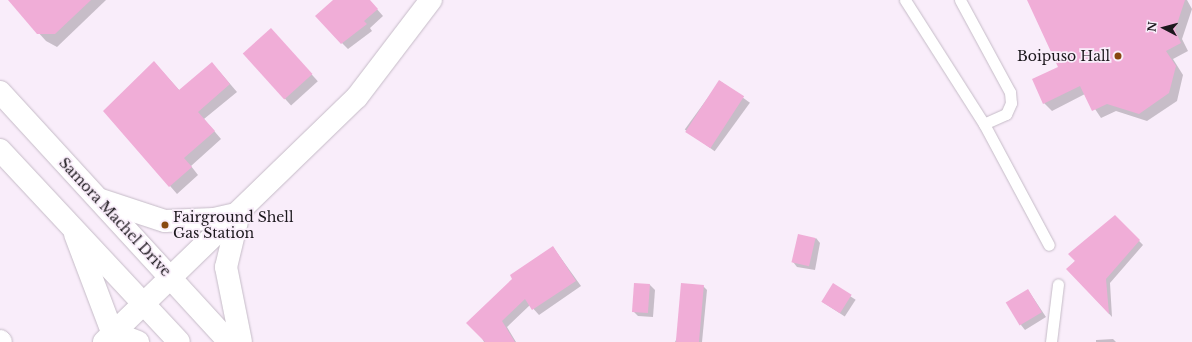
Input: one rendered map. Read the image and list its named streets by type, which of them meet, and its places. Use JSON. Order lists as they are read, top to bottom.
{
  "streets": {
    "main road": ["Samora Machel Drive"]
  },
  "places": ["Boipuso Hall", "Fairground Shell Gas Station"],
  "north": "left"
}
